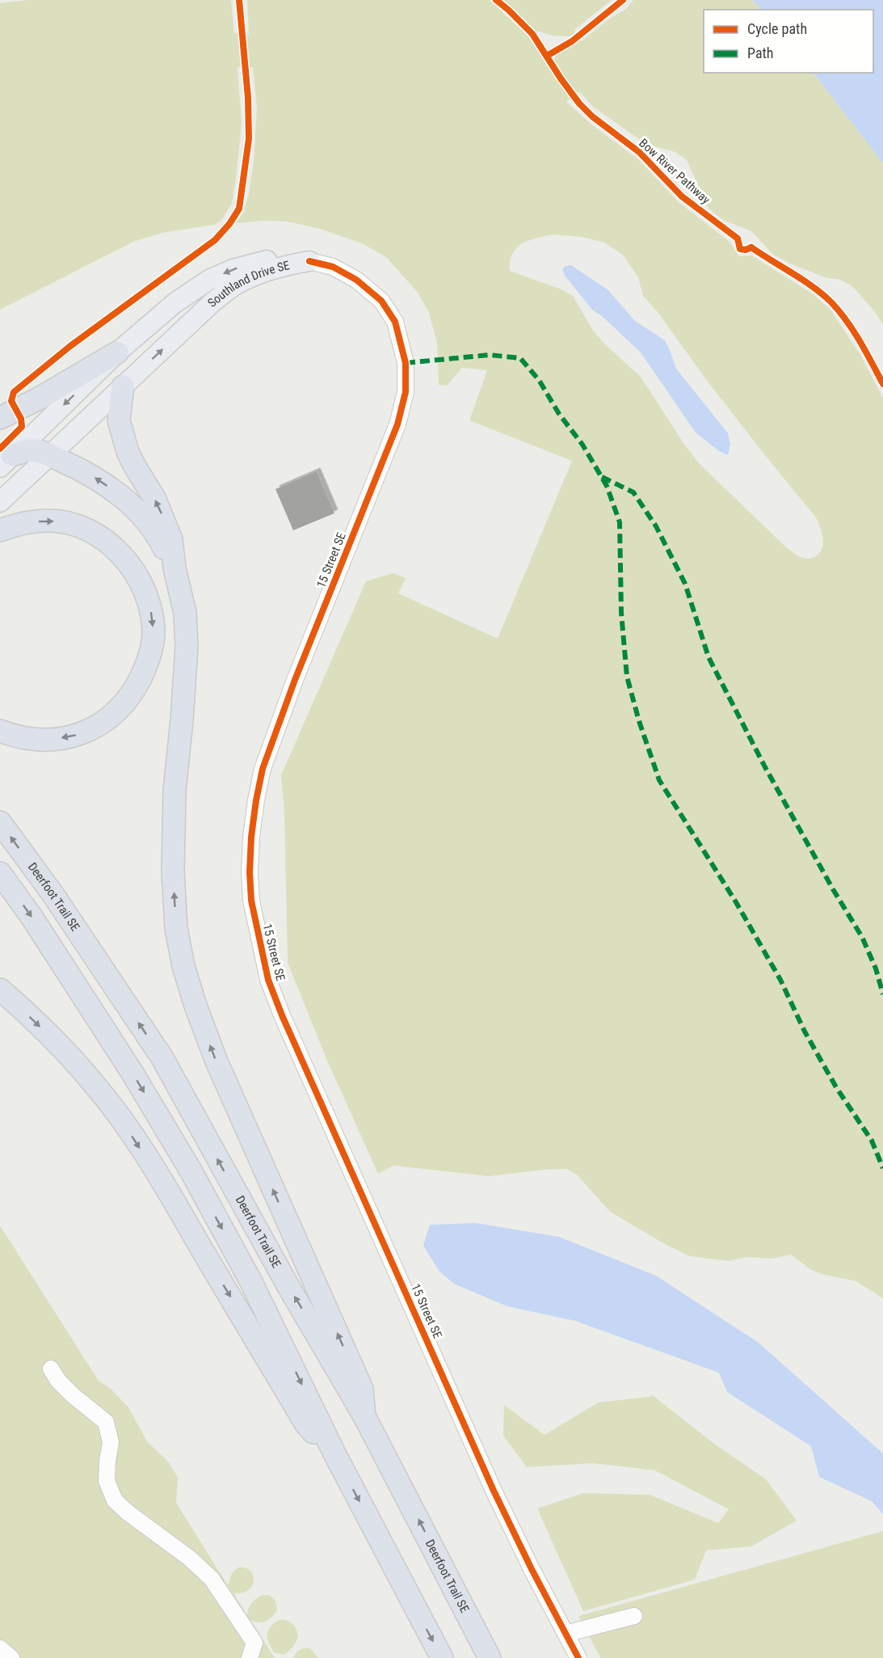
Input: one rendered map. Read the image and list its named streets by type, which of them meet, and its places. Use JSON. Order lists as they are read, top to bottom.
{
  "streets": {
    "highway": ["Deerfoot Trail SE"],
    "main road": ["Southland Drive SE"],
    "street": ["15 Street SE"],
    "cycle path": ["Bow River Pathway"]
  },
  "crossings": [
    ["Southland Drive SE", "15 Street SE"]
  ],
  "legend": ["Cycle path", "Path"]
}
